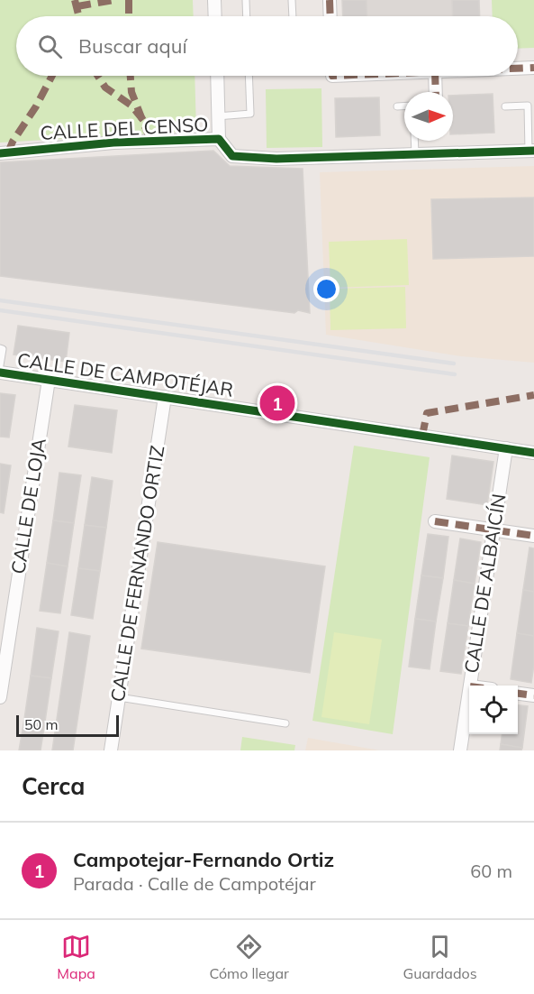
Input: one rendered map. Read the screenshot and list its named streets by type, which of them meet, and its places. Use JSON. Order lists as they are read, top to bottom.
{
  "streets": {
    "street": [
      "CALLE DEL CENSO",
      "CALLE DE CAMPOTÉJAR",
      "CALLE DE LOJA",
      "CALLE DE FERNANDO ORTIZ",
      "CALLE DE ALBAICÍN"
    ]
  },
  "crossings": [
    ["CALLE DE CAMPOTÉJAR", "CALLE DE LOJA"],
    ["CALLE DE CAMPOTÉJAR", "CALLE DE FERNANDO ORTIZ"],
    ["CALLE DE CAMPOTÉJAR", "CALLE DE ALBAICÍN"]
  ],
  "scale_bar": "50 m",
  "north": "right",
  "page": {
    "search": "Buscar aquí",
    "pins": "1",
    "scale": "50 m",
    "heading": "Cerca",
    "list": [
      {
        "mark": "1",
        "name": "Campotejar-Fernando Ortiz",
        "note": "Parada · Calle de Campotéjar",
        "value": "60 m"
      }
    ],
    "nav": ["Mapa", "Cómo llegar", "Guardados"]
  }
}
